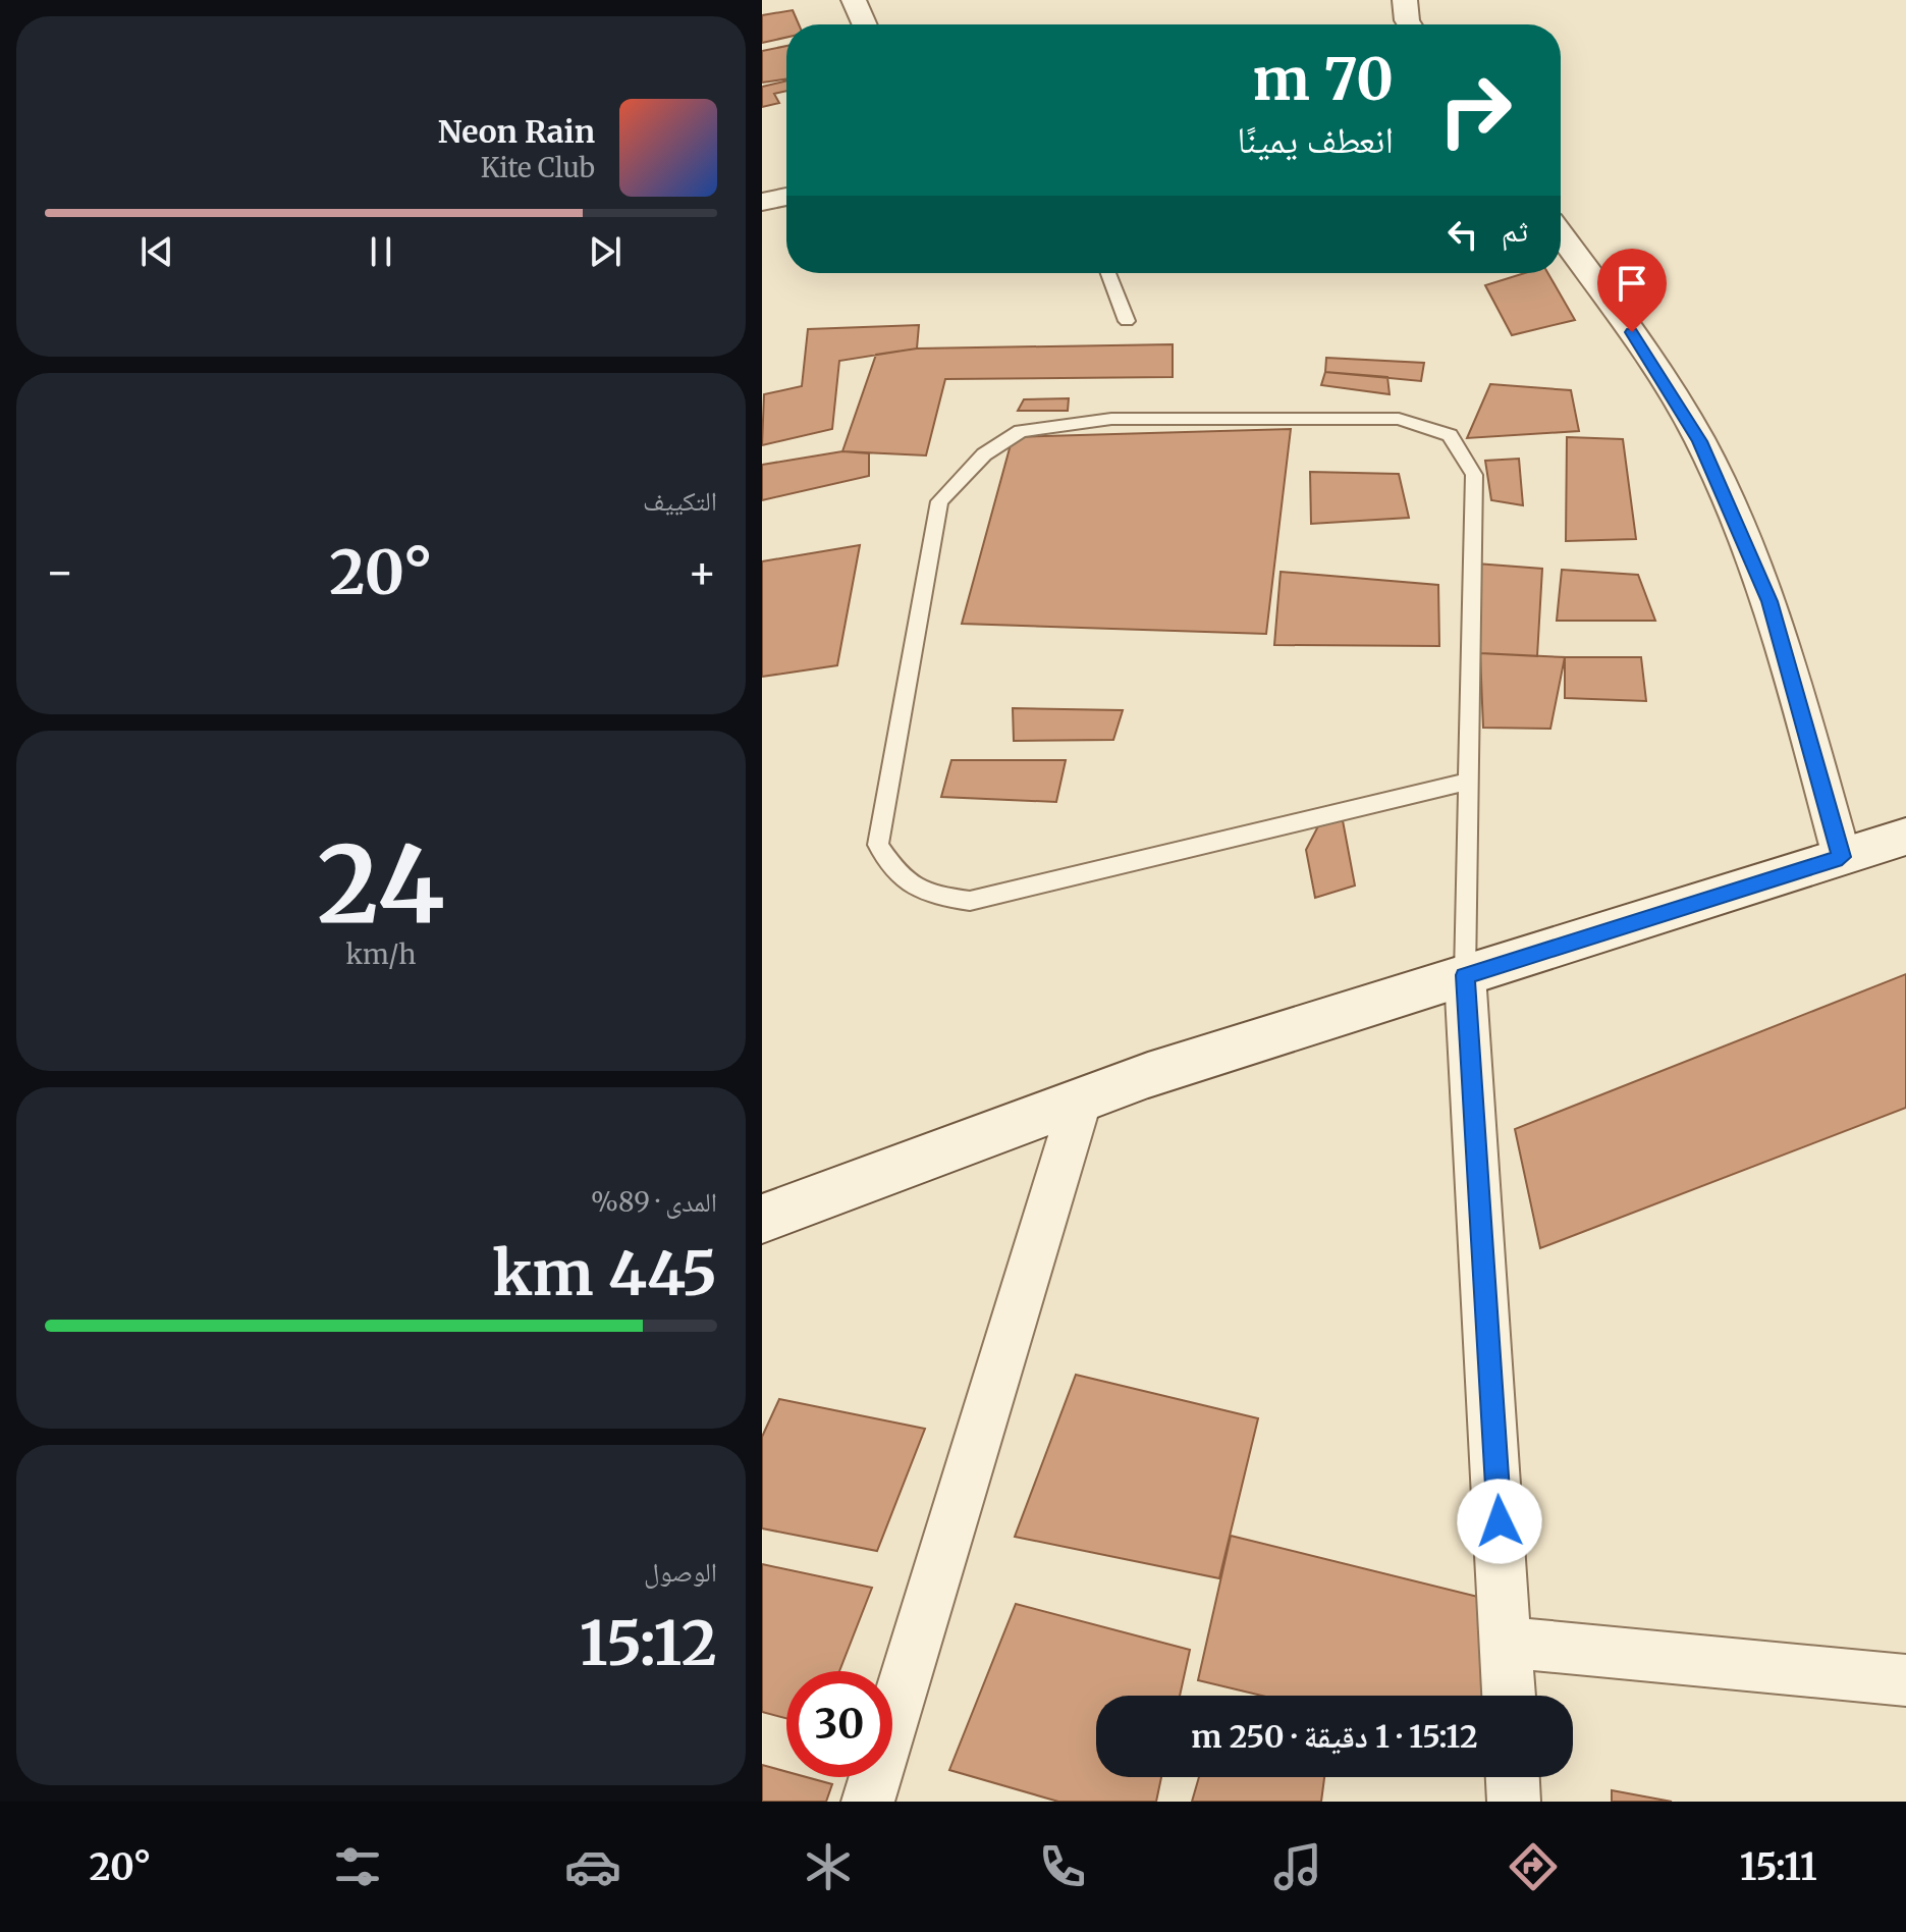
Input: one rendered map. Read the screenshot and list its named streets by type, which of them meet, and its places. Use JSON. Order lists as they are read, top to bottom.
{
  "page": {
    "turn": ["70 m", "انعطف يمينًا"],
    "song": ["Neon Rain", "Kite Club"],
    "then": "ثم",
    "tile": [
      "التكييف",
      ["24", "km/h"],
      ["المدى · 89%", "445 km"],
      ["الوصول", "15:12"]
    ],
    "heat": ["−", "20°", "+"],
    "limit": "30",
    "trip": "15:12 · 1 دقيقة · 250 m",
    "tabs": ["15:11", "20°"]
  }
}
